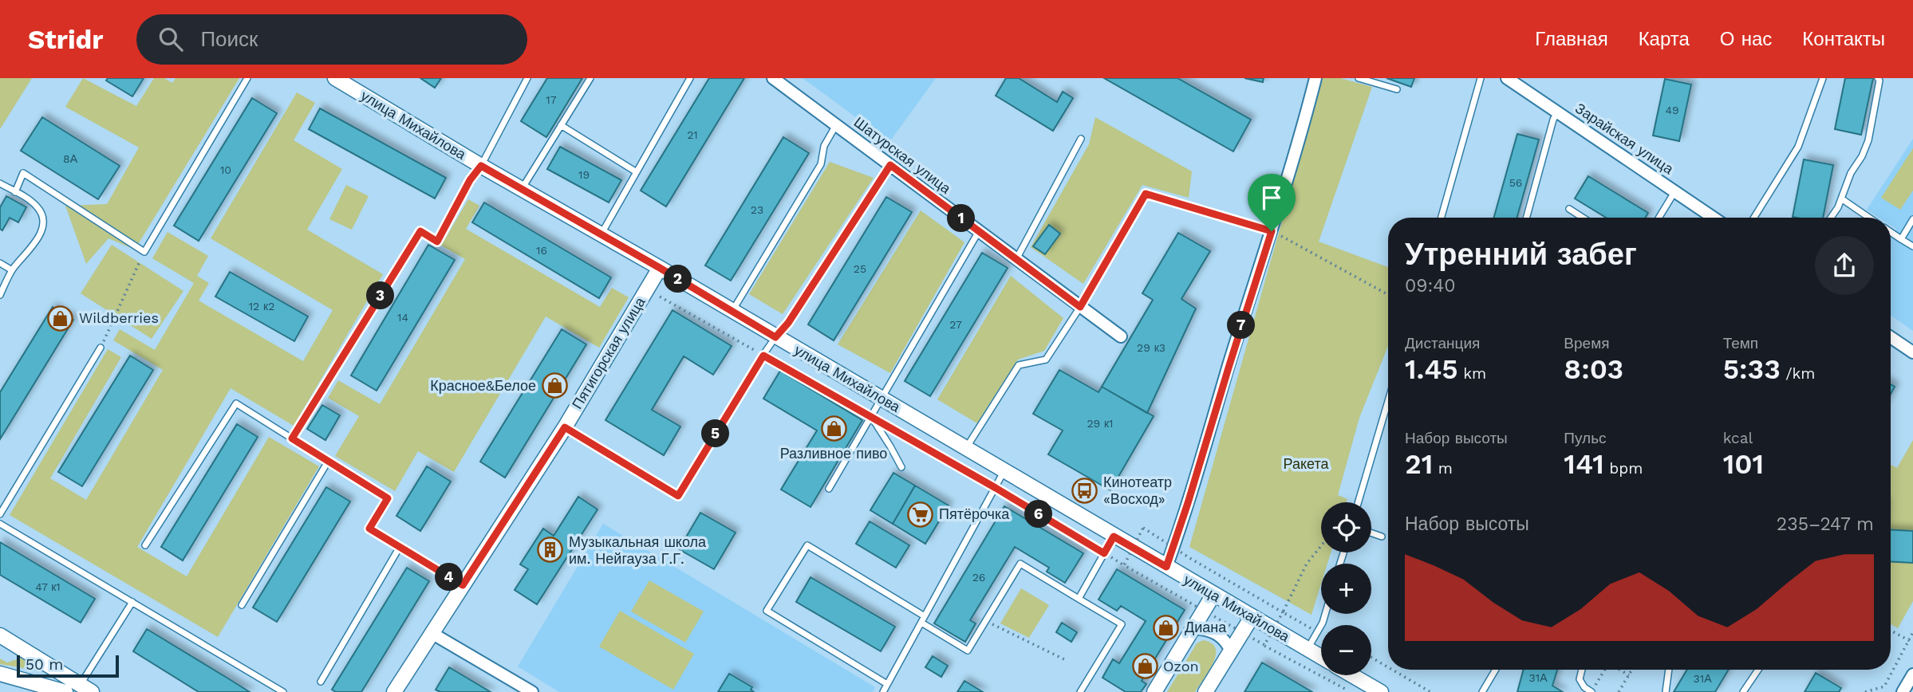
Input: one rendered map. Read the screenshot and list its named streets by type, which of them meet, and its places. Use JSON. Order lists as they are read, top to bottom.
{
  "streets": {
    "street": [
      "улица Михайлова",
      "Зарайская улица",
      "Шатурская улица",
      "Пятигорская улица"
    ]
  },
  "crossings": [
    ["улица Михайлова", "Пятигорская улица"]
  ],
  "parks": ["Ракета"],
  "places": {
    "shop": [
      "Wildberries",
      "Красное&Белое",
      "Разливное пиво",
      "Диана",
      "Ozon"
    ],
    "bus stop": ["Кинотеатр «Восход»"],
    "supermarket": ["Пятёрочка"],
    "building": ["Музыкальная школа им. Нейгауза Г.Г."]
  },
  "house_numbers": [
    "17",
    "49",
    "21",
    "8А",
    "10",
    "19",
    "56",
    "23",
    "16",
    "25",
    "12 к2",
    "14",
    "27",
    "29 к3",
    "29 к1",
    "26",
    "47 к1",
    "31А",
    "31А"
  ],
  "scale_bar": "50 m",
  "page": {
    "header": "Stridr",
    "search": "Поиск",
    "nav": [
      "Главная",
      "Карта",
      "О нас",
      "Контакты"
    ],
    "pins": [
      "1",
      "2",
      "3",
      "7",
      "5",
      "6",
      "4"
    ],
    "heading": ["Утренний забег", "09:40"],
    "stats": [
      ["Дистанция", "1.45 km"],
      ["Время", "8:03"],
      ["Темп", "5:33 /km"],
      ["Набор высоты", "21 m"],
      ["Пульс", "141 bpm"],
      ["kcal", "101"]
    ],
    "map_buttons": ["+", "−"],
    "chart": ["Набор высоты", "235–247 m"],
    "scale": "50 m"
  }
}
